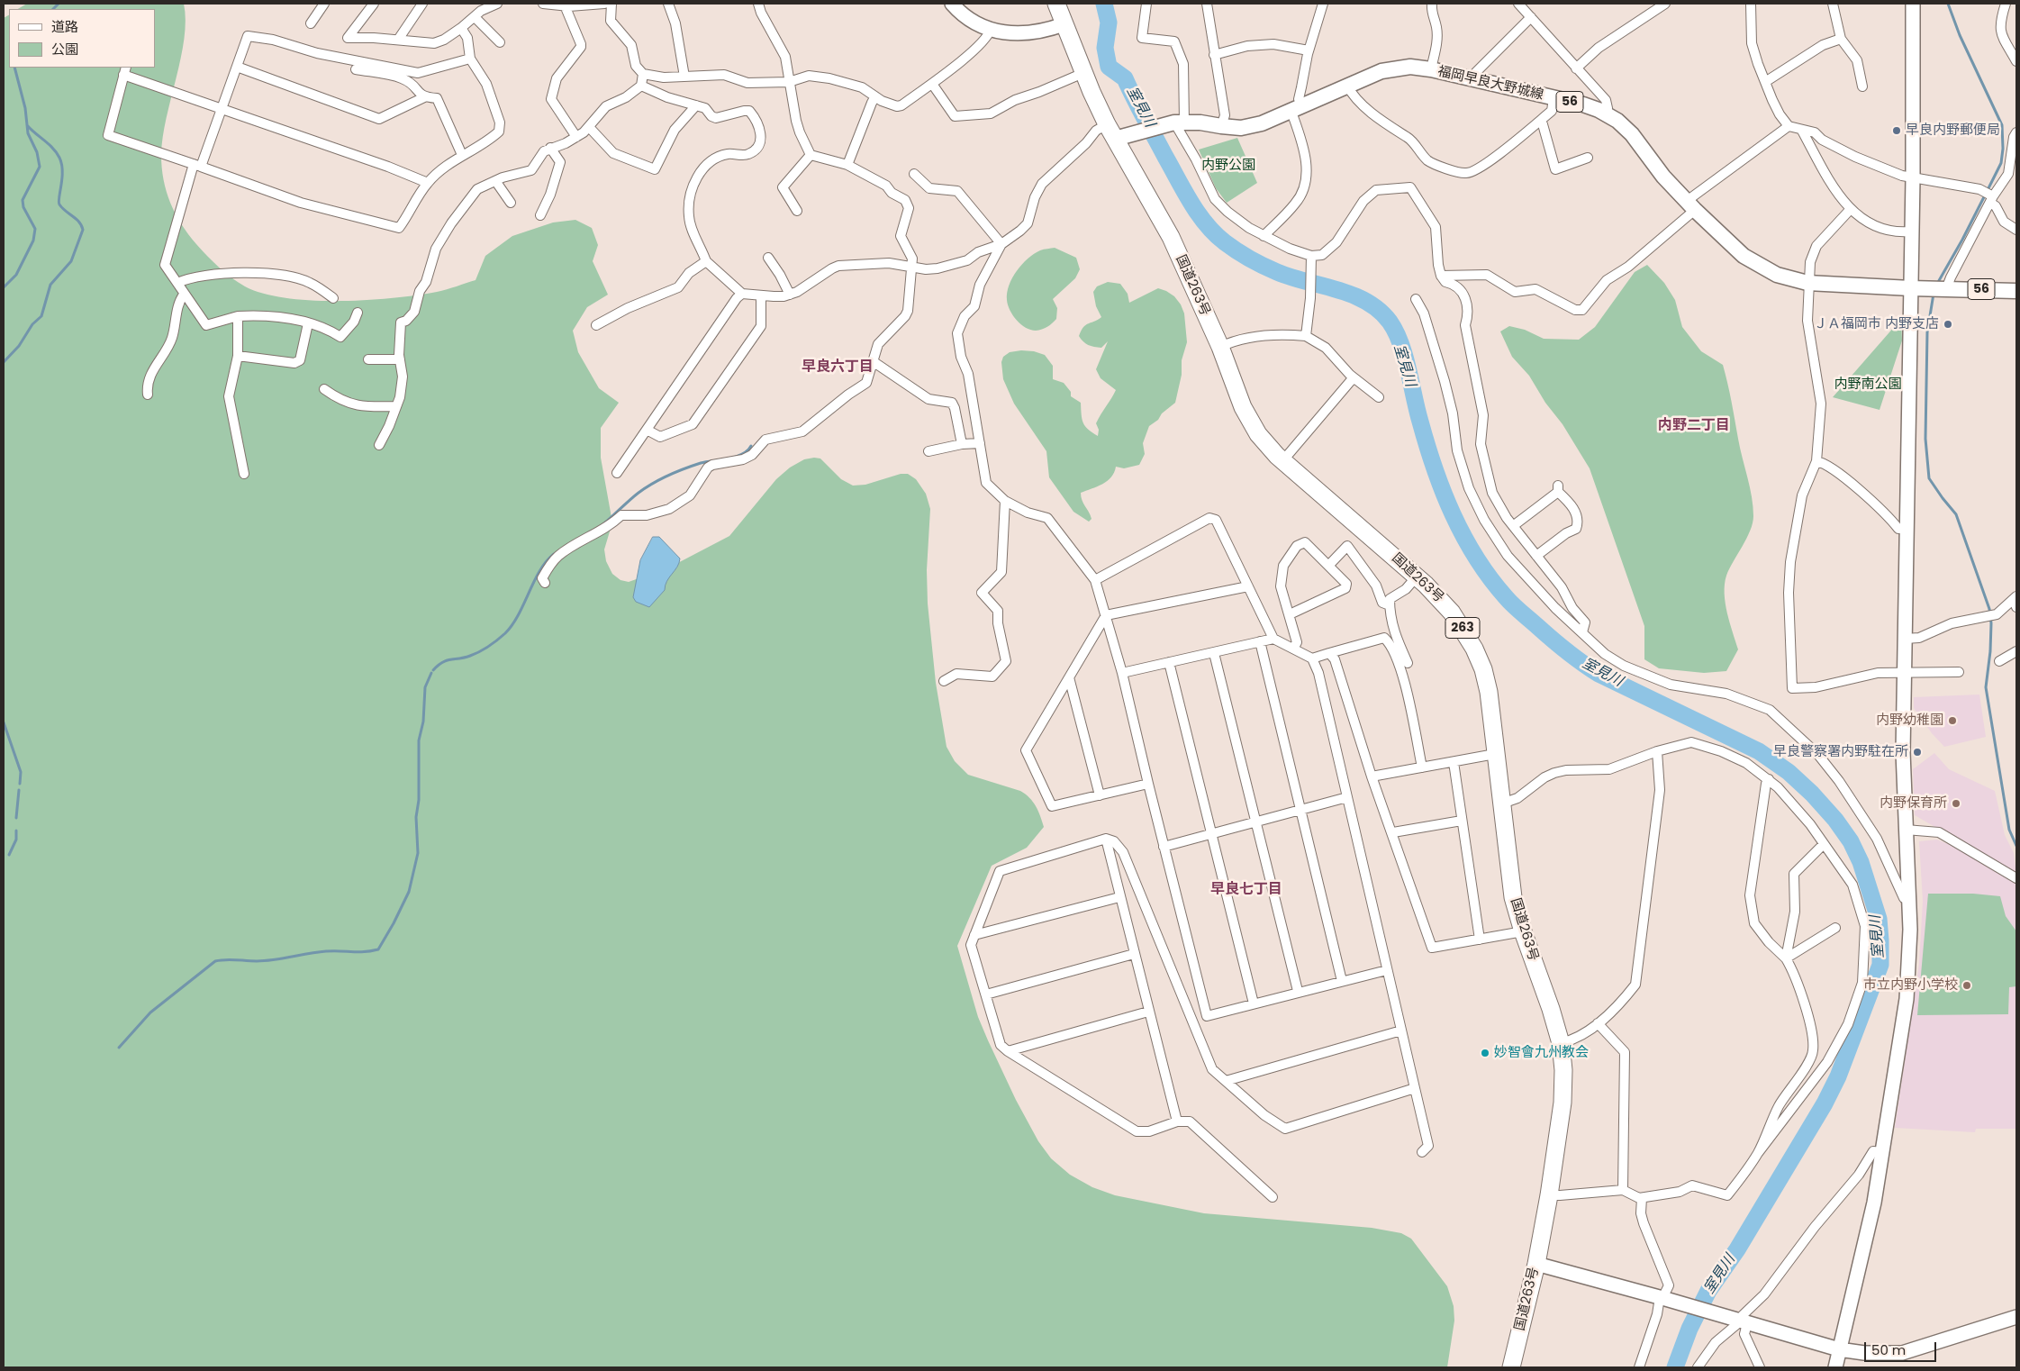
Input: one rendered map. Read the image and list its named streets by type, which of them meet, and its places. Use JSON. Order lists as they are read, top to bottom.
{
  "streets": {
    "highway": ["国道263号", "263"],
    "main road": ["福岡早良大野城線", "56"]
  },
  "crossings": [
    ["福岡早良大野城線", "56"],
    ["56", "国道263号"]
  ],
  "districts": ["早良六丁目", "内野二丁目", "早良七丁目"],
  "water": ["室見川"],
  "parks": ["内野公園", "内野南公園"],
  "places": [
    "早良内野郵便局",
    "ＪＡ福岡市 内野支店",
    "内野幼稚園",
    "早良警察署内野駐在所",
    "内野保育所",
    "市立内野小学校",
    "妙智會九州教会"
  ],
  "legend": ["道路", "公園"],
  "scale_bar": "50 m"
}
